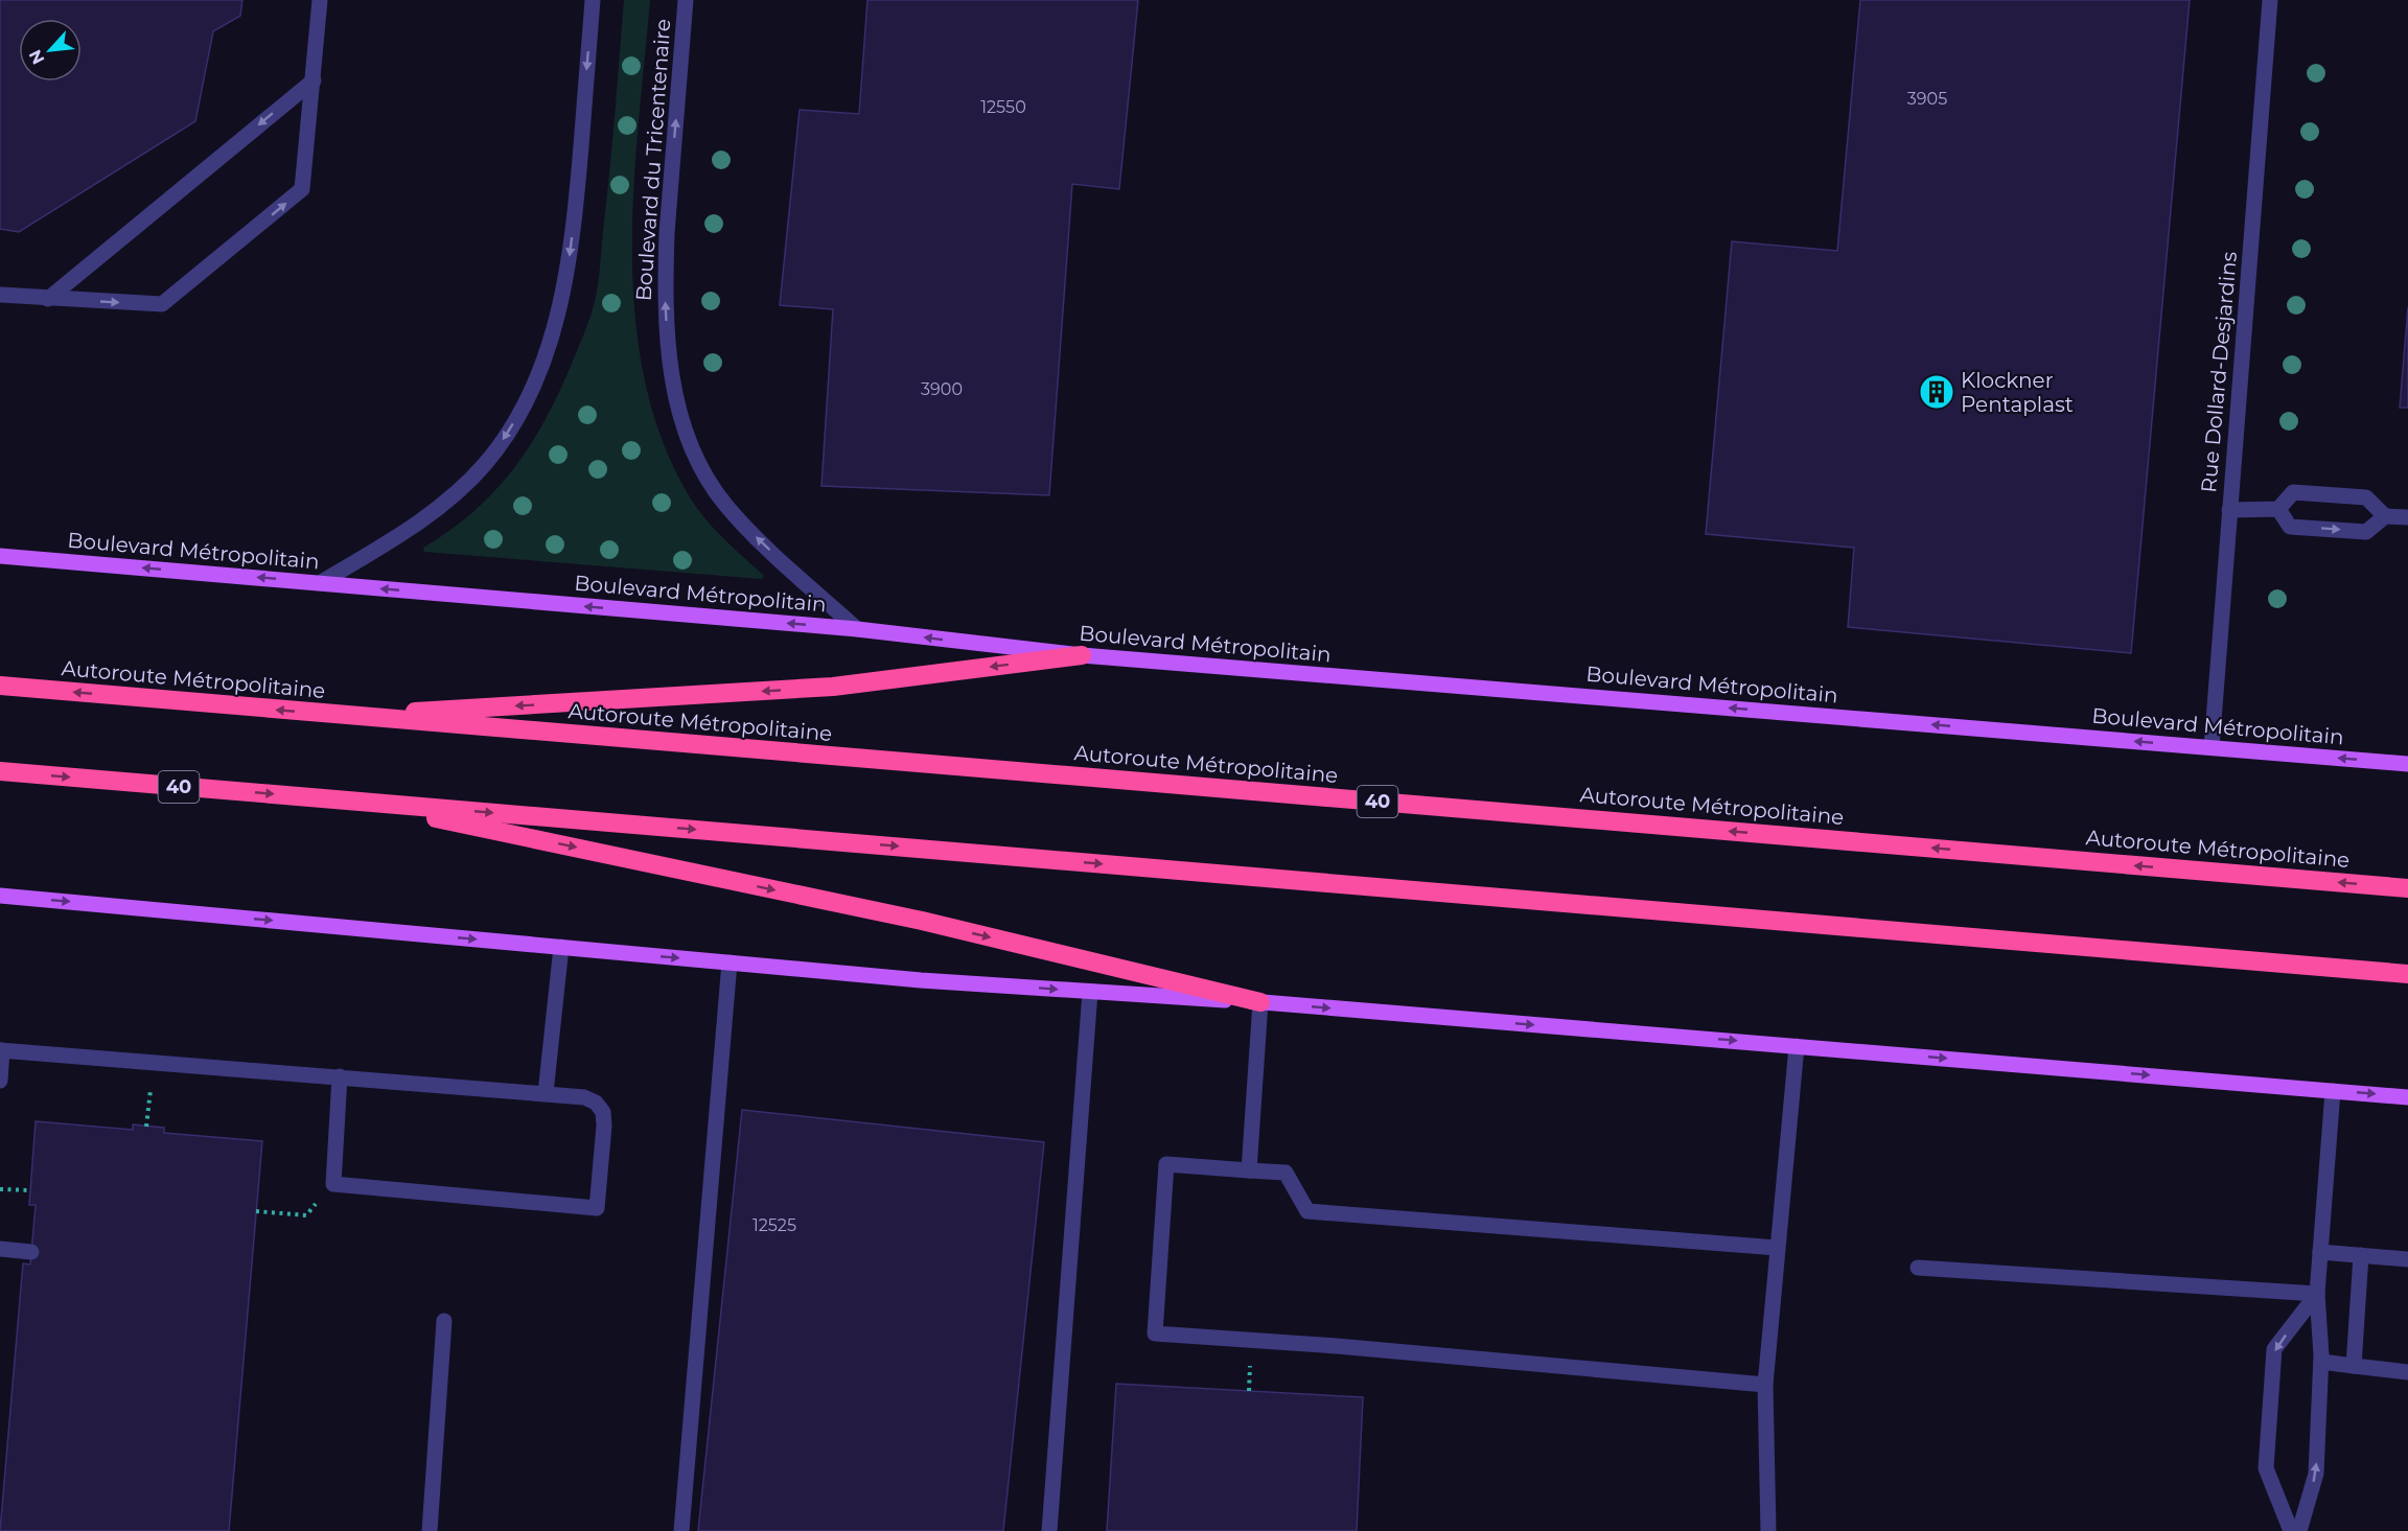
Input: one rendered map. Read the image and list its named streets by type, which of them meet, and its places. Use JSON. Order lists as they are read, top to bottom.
{
  "streets": {
    "highway": ["Autoroute Métropolitaine", "40"],
    "main road": ["Boulevard Métropolitain"],
    "street": ["Boulevard du Tricentenaire", "Rue Dollard-Desjardins"]
  },
  "crossings": [
    ["Boulevard du Tricentenaire", "Boulevard Métropolitain"],
    ["Rue Dollard-Desjardins", "Boulevard Métropolitain"]
  ],
  "one_way": ["Boulevard du Tricentenaire", "Boulevard Métropolitain"],
  "places": {
    "building": ["Klockner Pentaplast"]
  },
  "house_numbers": [
    "3905",
    "12550",
    "3900",
    "12525"
  ],
  "north": "bottom left"
}
